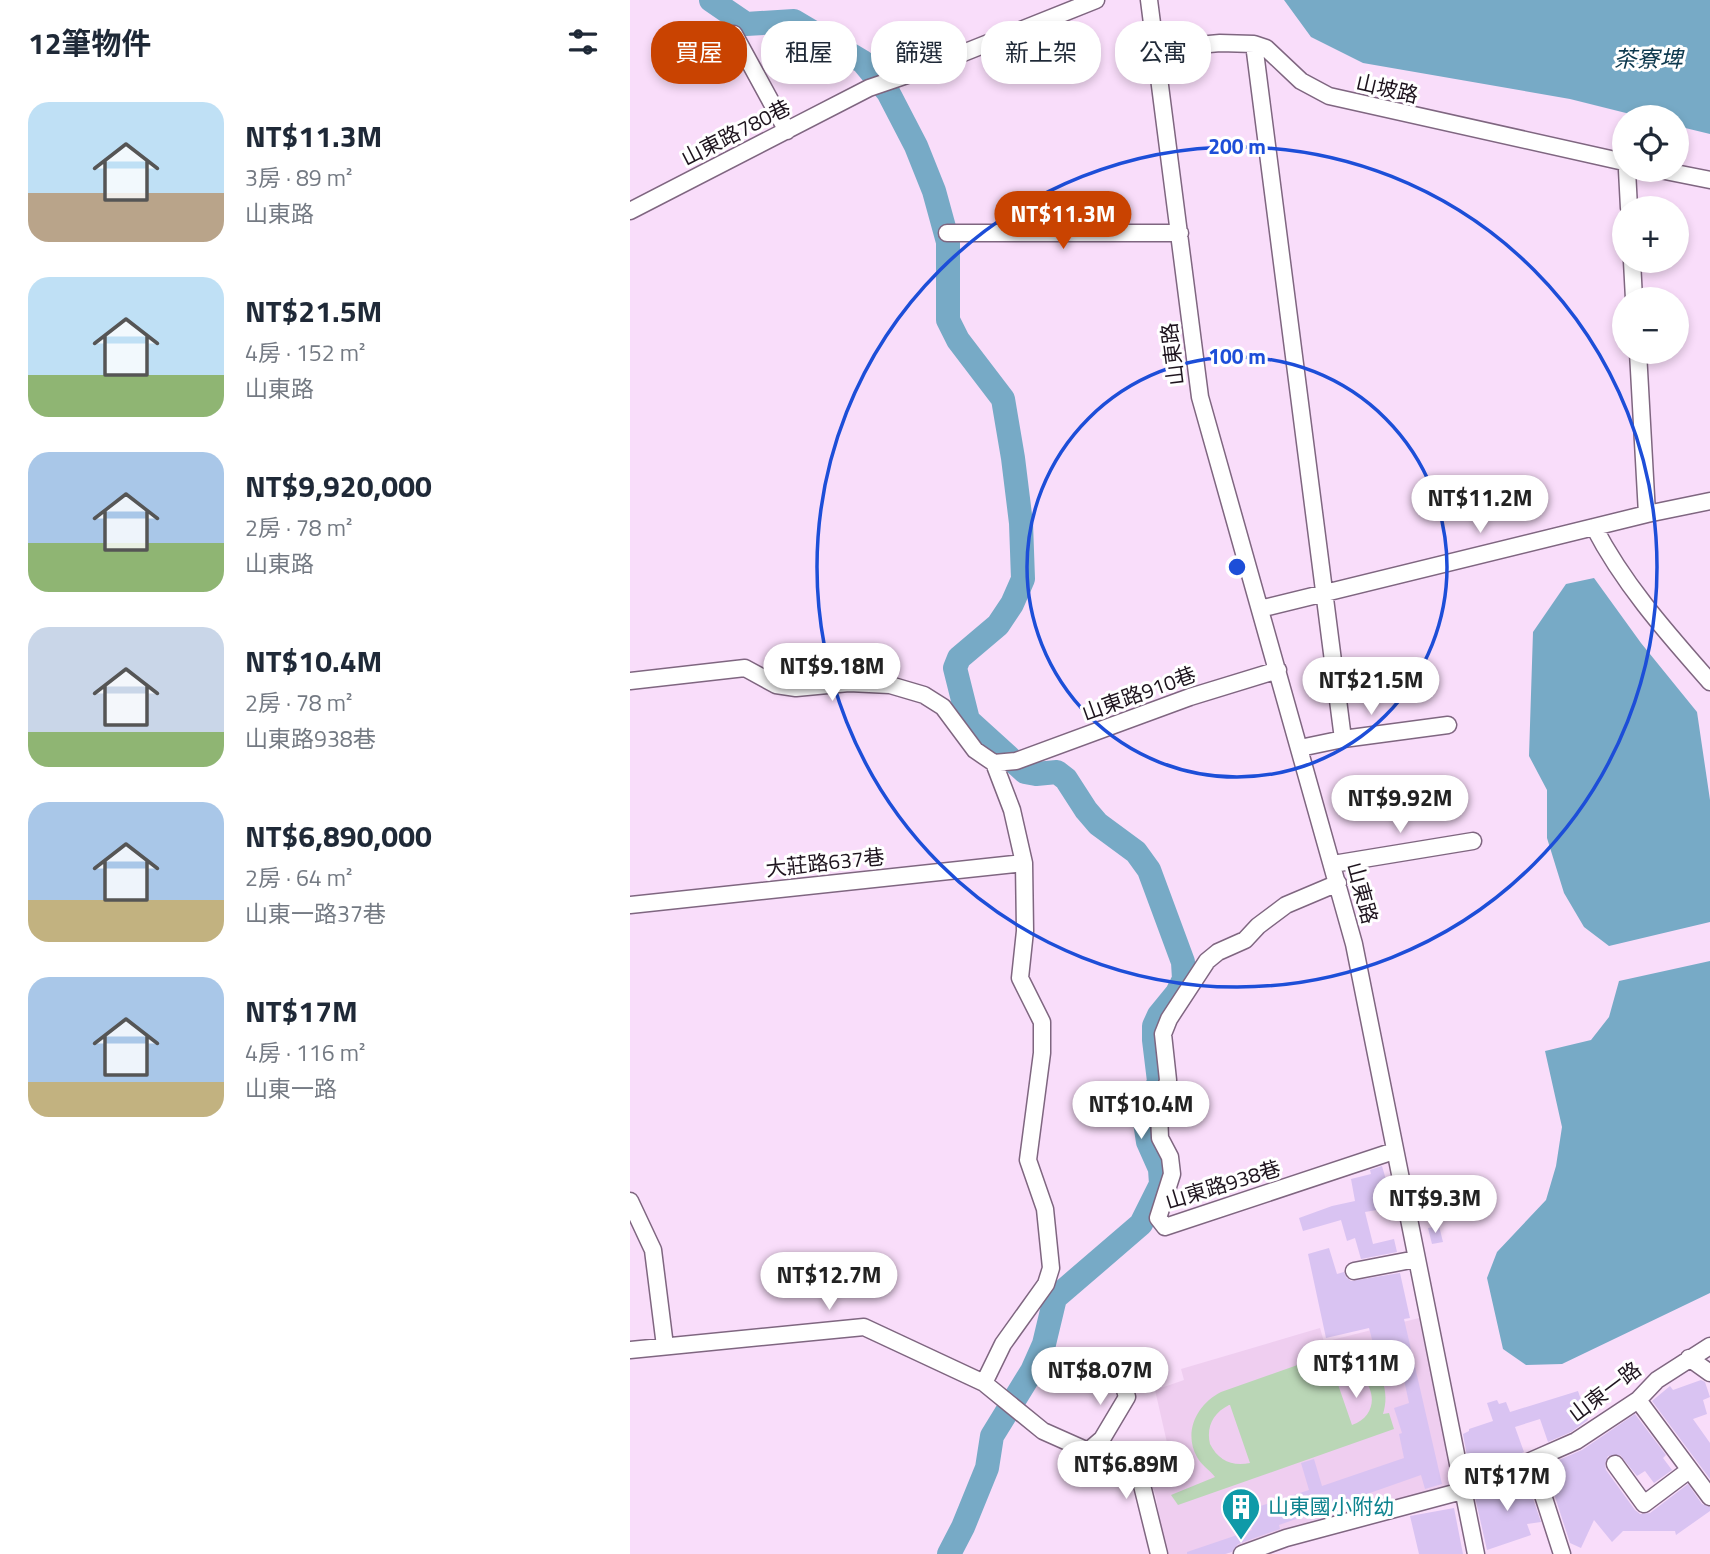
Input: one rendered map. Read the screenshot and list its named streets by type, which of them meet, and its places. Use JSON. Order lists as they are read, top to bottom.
{
  "streets": {
    "street": [
      "山坡路",
      "山東路780巷",
      "山東路",
      "山東路910巷",
      "大莊路637巷",
      "山東路938巷",
      "山東一路"
    ]
  },
  "crossings": [
    ["山東路", "山東路910巷"],
    ["山東路", "山東路938巷"],
    ["山東路", "山東一路"]
  ],
  "water": ["茶寮埤"],
  "places": {
    "building": ["山東國小附幼"]
  },
  "page": {
    "heading": "12筆物件",
    "chip": [
      "買屋",
      "租屋",
      "篩選",
      "新上架",
      "公寓"
    ],
    "list": [
      {
        "name": "NT$11.3M",
        "note": "3房 · 89 m² · 山東路"
      },
      {
        "name": "NT$21.5M",
        "note": "4房 · 152 m² · 山東路"
      },
      {
        "name": "NT$9,920,000",
        "note": "2房 · 78 m² · 山東路"
      },
      {
        "name": "NT$10.4M",
        "note": "2房 · 78 m² · 山東路938巷"
      },
      {
        "name": "NT$6,890,000",
        "note": "2房 · 64 m² · 山東一路37巷"
      },
      {
        "name": "NT$17M",
        "note": "4房 · 116 m² · 山東一路"
      }
    ],
    "map_buttons": ["+", "−"],
    "price": [
      "NT$11.3M",
      "NT$11.2M",
      "NT$9.18M",
      "NT$21.5M",
      "NT$9.92M",
      "NT$10.4M",
      "NT$9.3M",
      "NT$12.7M",
      "NT$11M",
      "NT$8.07M",
      "NT$6.89M",
      "NT$17M"
    ]
  },
  "rings": ["200 m", "100 m"]
}
